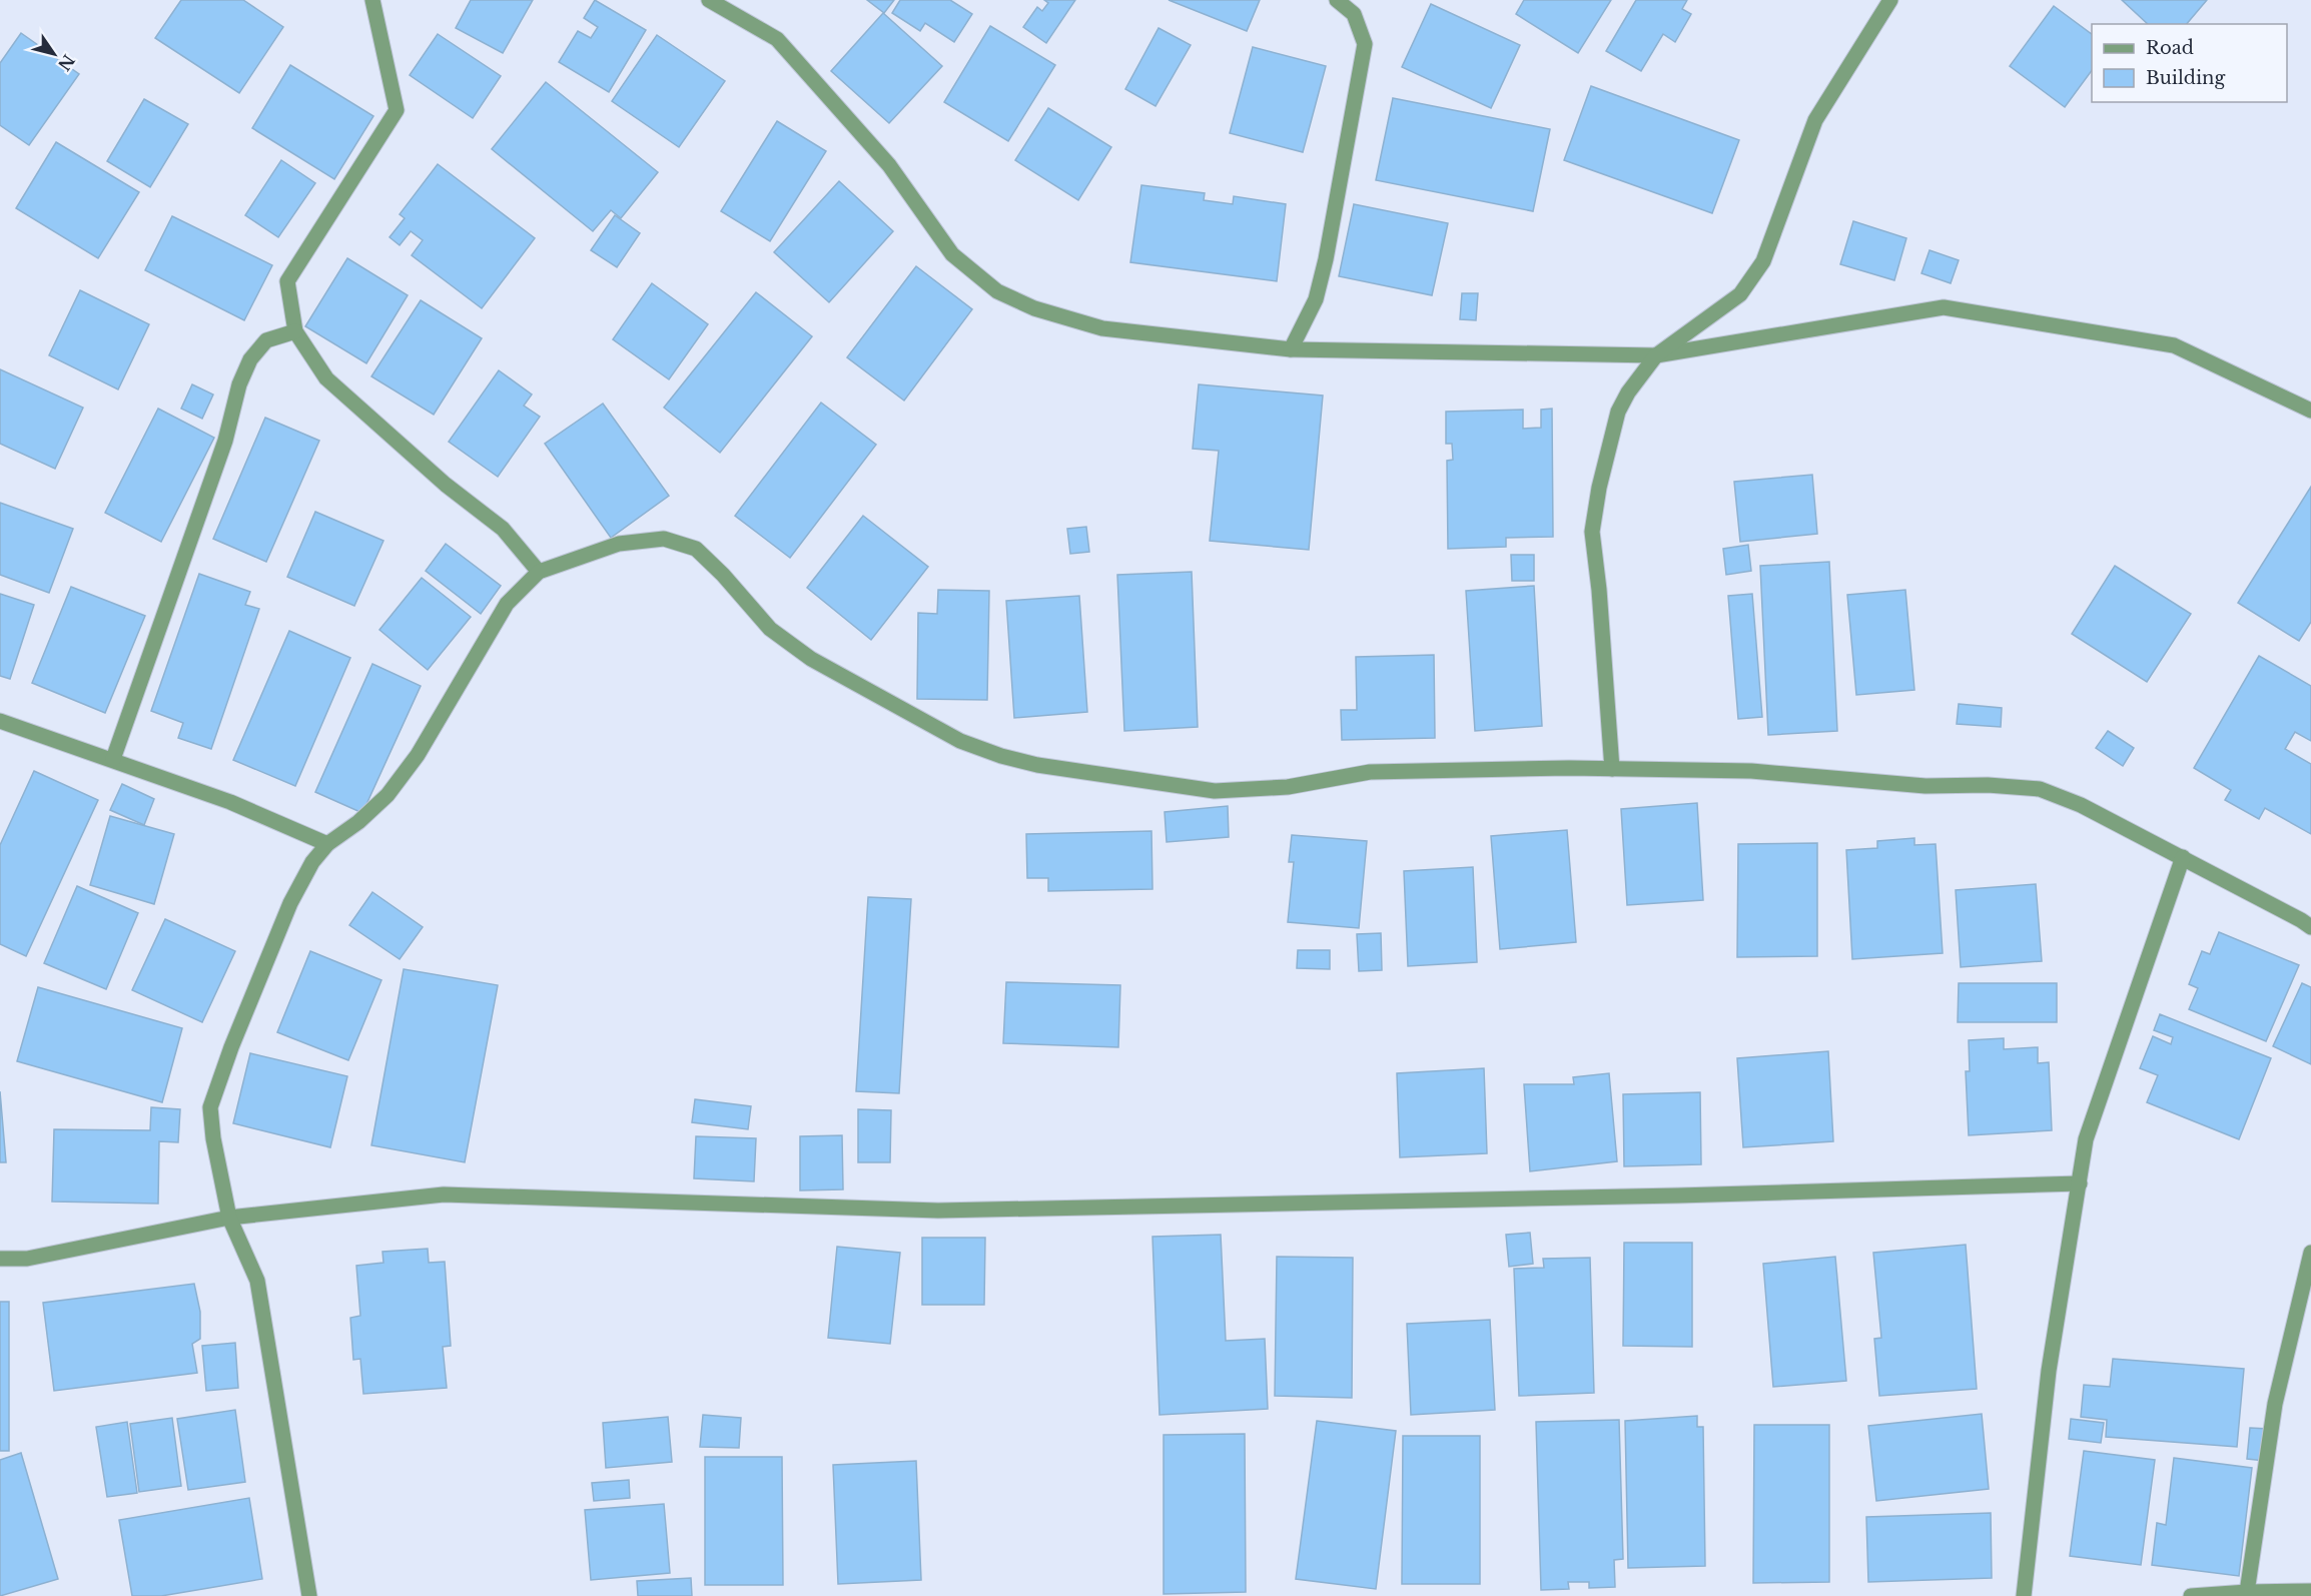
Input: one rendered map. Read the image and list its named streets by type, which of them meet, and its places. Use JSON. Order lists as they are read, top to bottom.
{
  "legend": ["Road", "Building"],
  "north": "bottom right"
}
